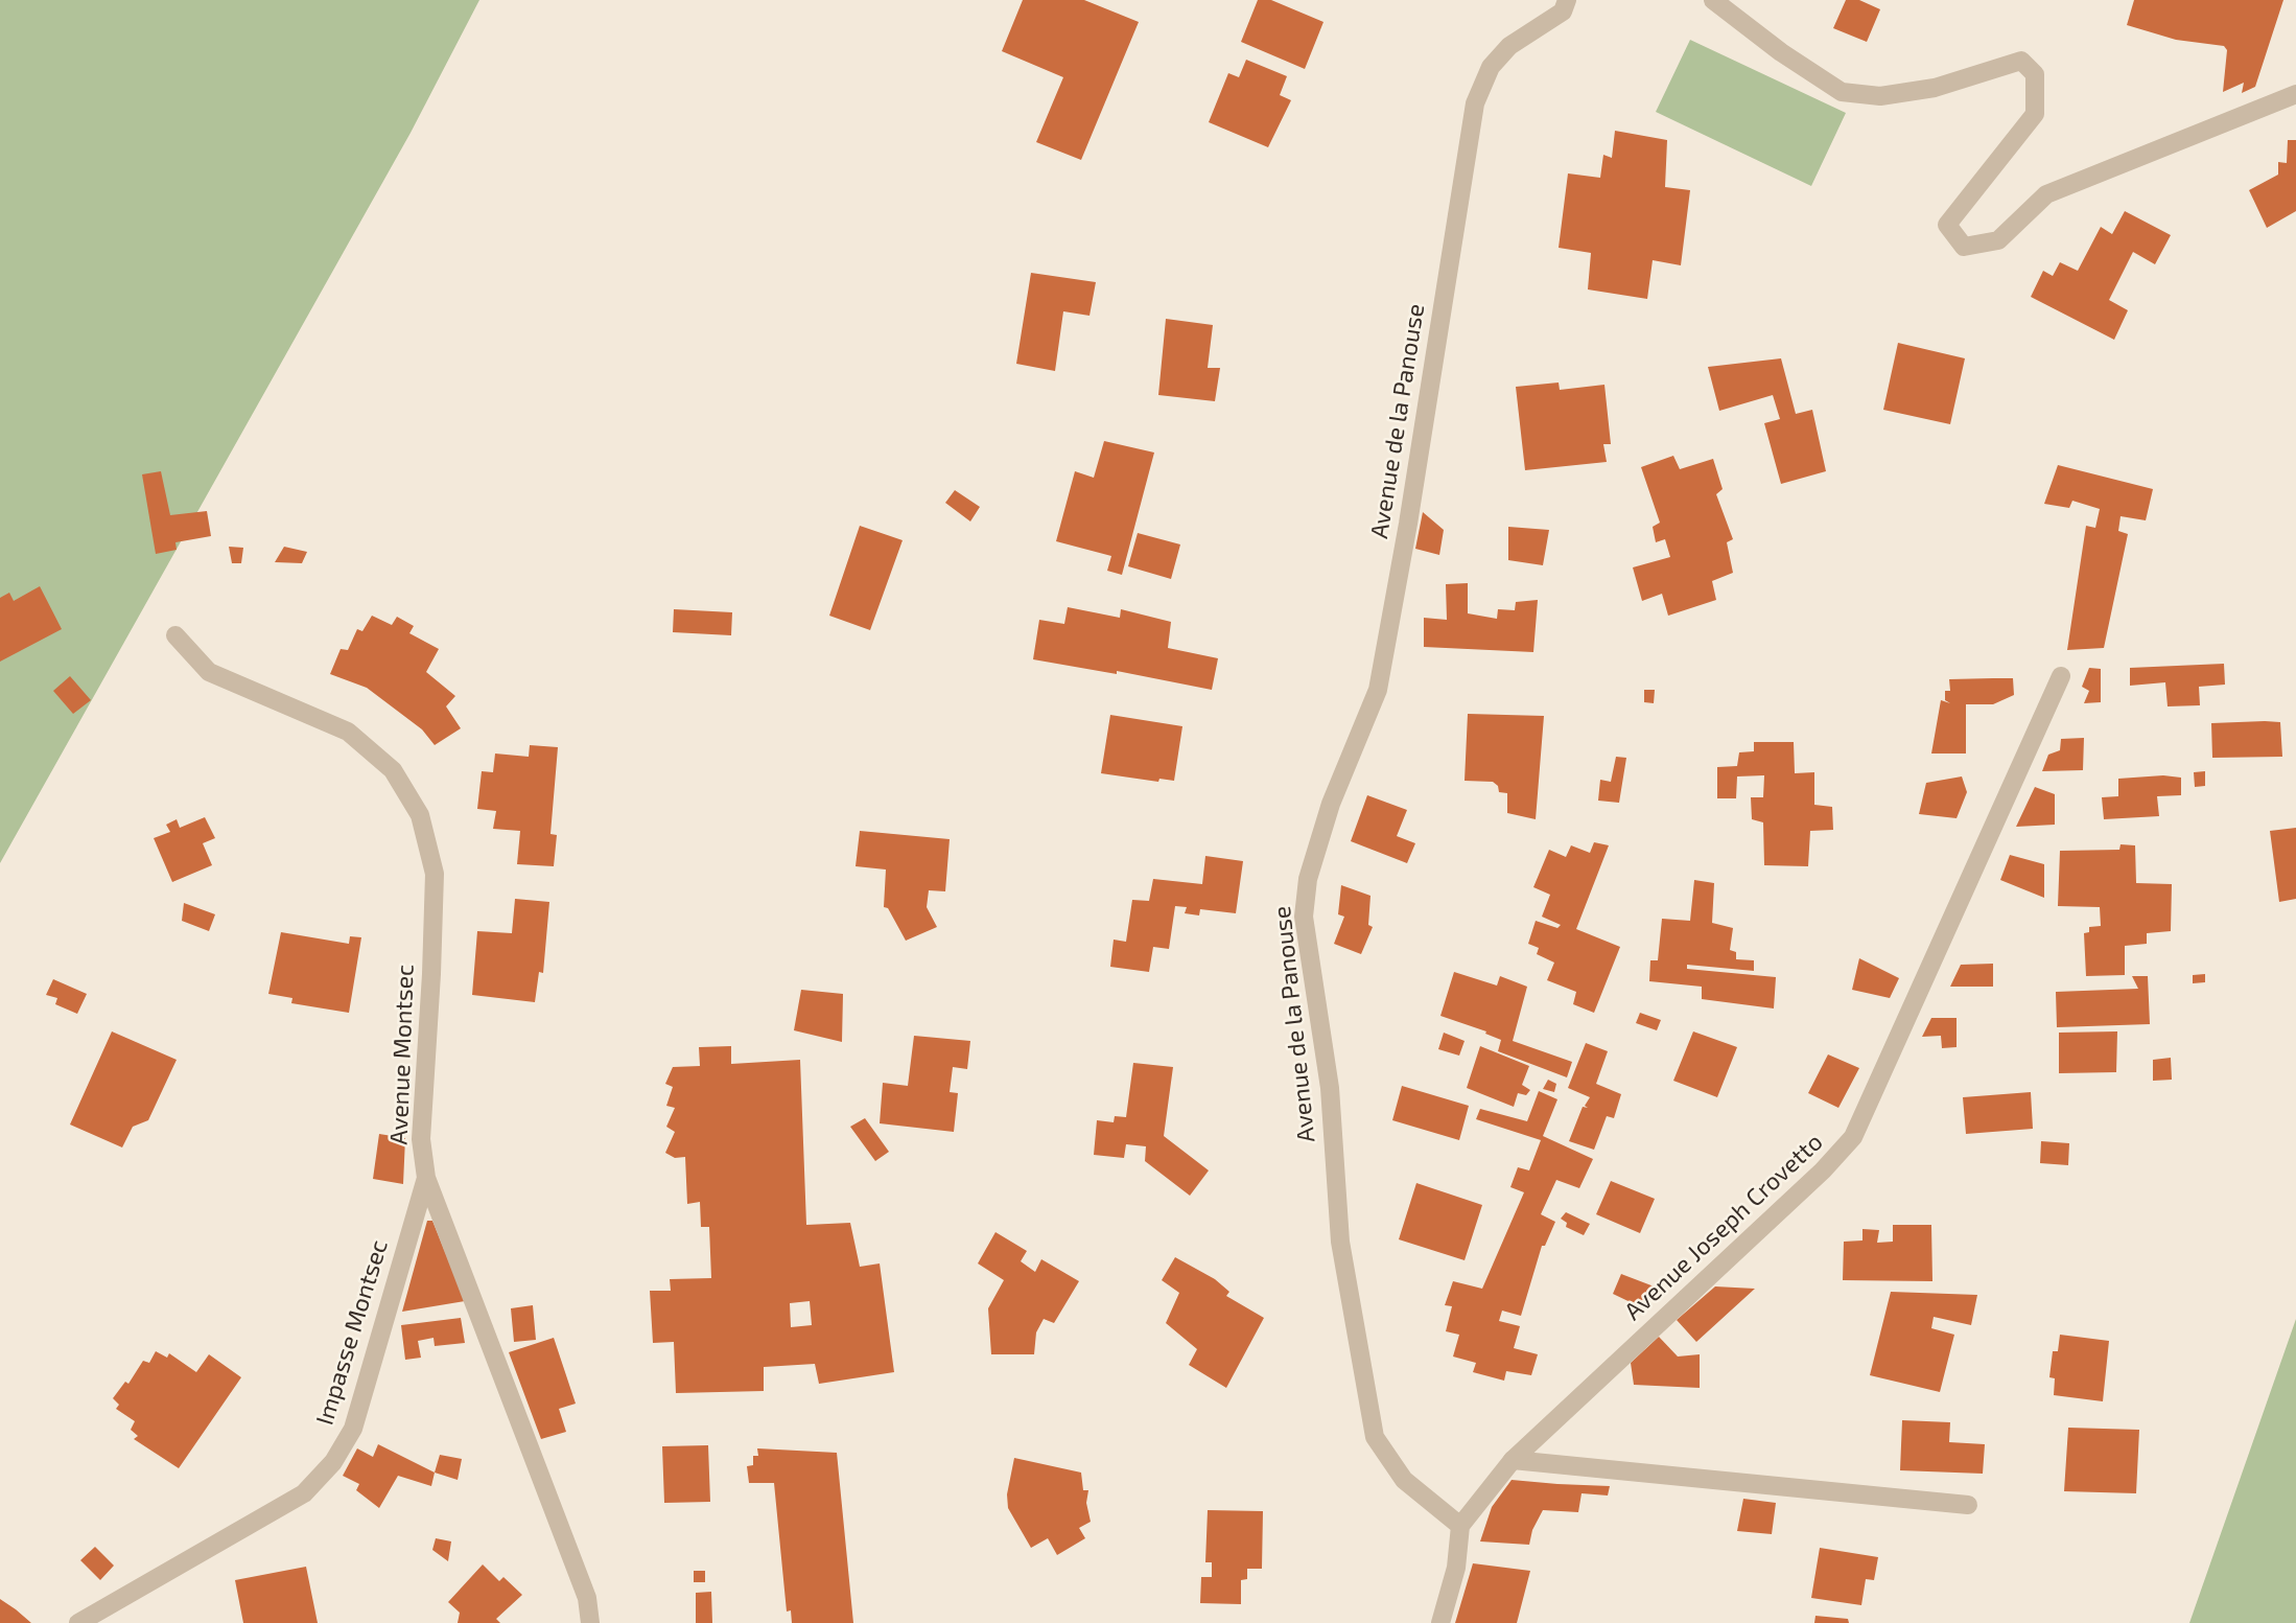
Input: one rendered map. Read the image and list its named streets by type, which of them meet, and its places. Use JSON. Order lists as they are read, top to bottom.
{
  "streets": {
    "street": [
      "Avenue de la Panouse",
      "Avenue Montsec",
      "Avenue Joseph Crovetto",
      "Impasse Montsec"
    ]
  },
  "crossings": [
    ["Avenue de la Panouse", "Avenue Joseph Crovetto"],
    ["Avenue Montsec", "Impasse Montsec"]
  ]
}
